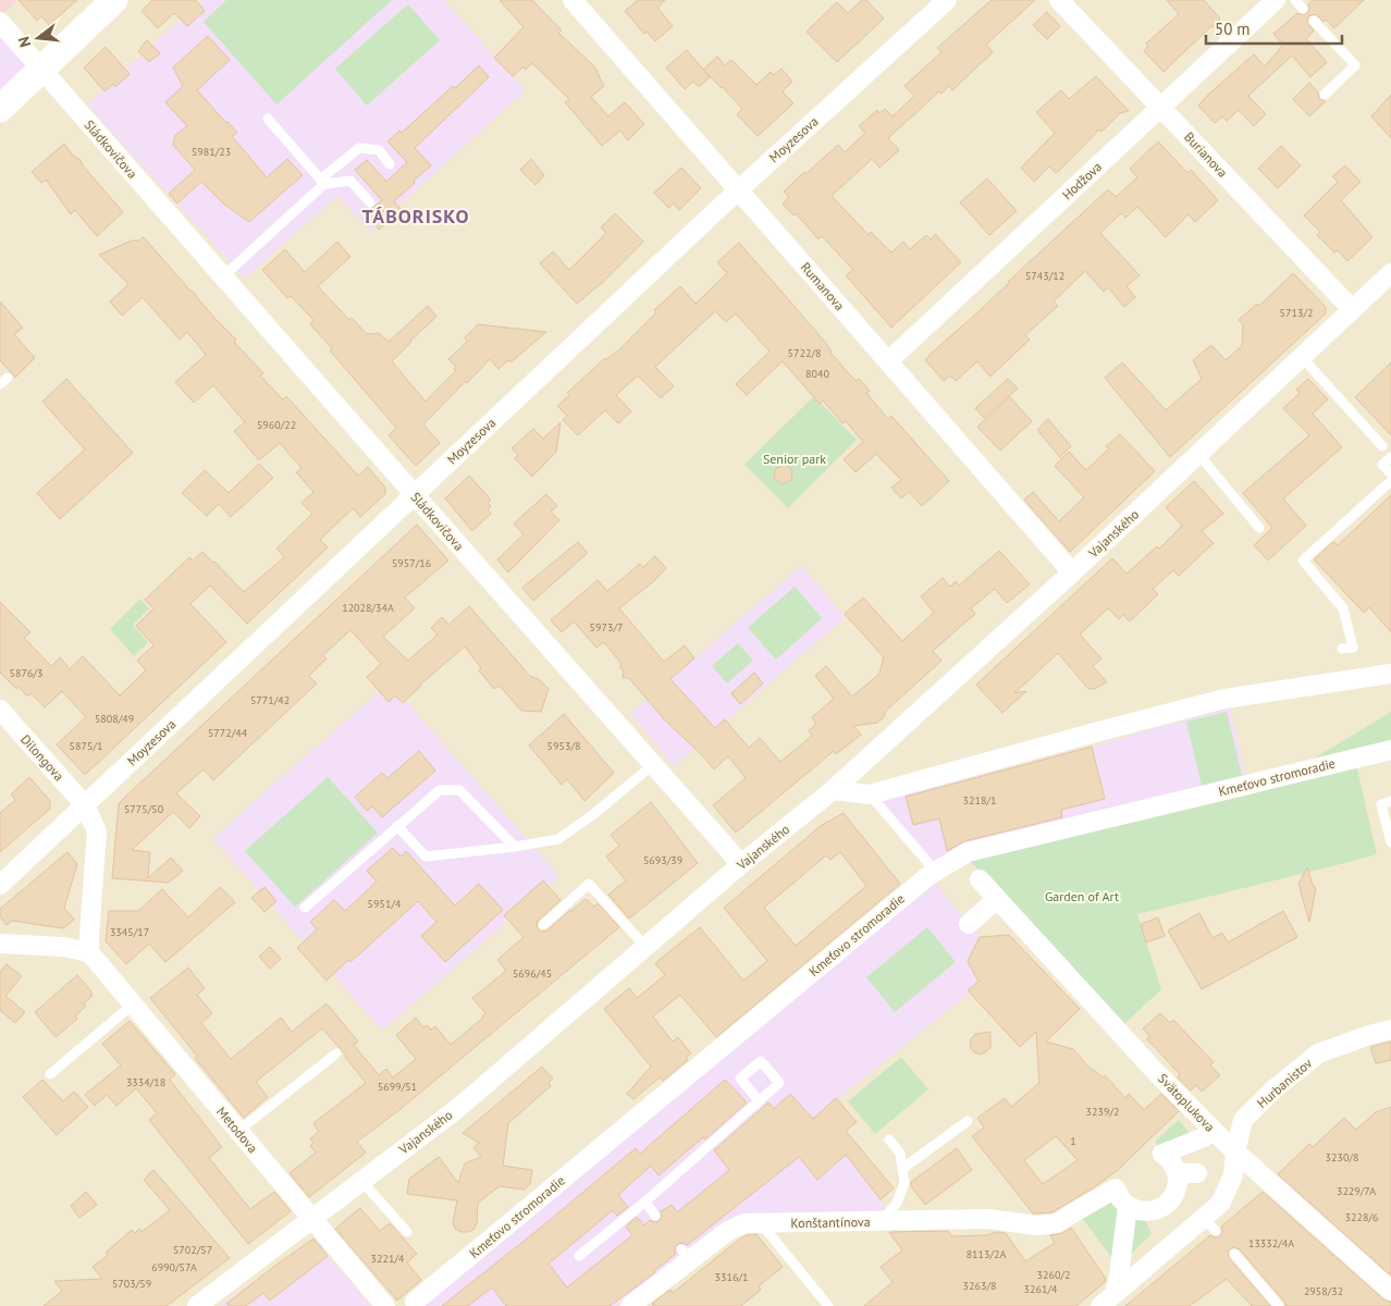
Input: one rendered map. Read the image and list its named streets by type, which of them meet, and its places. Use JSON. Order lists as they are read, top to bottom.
{
  "streets": {
    "street": [
      "Moyzesova",
      "Sládkovičova",
      "Burianova",
      "Hodžova",
      "Rumanova",
      "Vajanského",
      "Dilongova",
      "Kmeťovo stromoradie",
      "Hurbanistov",
      "Svätoplukova",
      "Metodova",
      "Konštantínova"
    ]
  },
  "crossings": [
    ["Moyzesova", "Sládkovičova"],
    ["Moyzesova", "Rumanova"],
    ["Moyzesova", "Dilongova"],
    ["Sládkovičova", "Vajanského"],
    ["Burianova", "Hodžova"],
    ["Burianova", "Vajanského"],
    ["Hodžova", "Rumanova"],
    ["Rumanova", "Vajanského"],
    ["Vajanského", "Metodova"],
    ["Dilongova", "Metodova"],
    ["Hurbanistov", "Svätoplukova"]
  ],
  "districts": ["TÁBORISKO"],
  "parks": ["Senior park", "Garden of Art"],
  "house_numbers": [
    "5981/23",
    "5743/12",
    "5713/2",
    "5722/8",
    "8040",
    "5960/22",
    "5957/16",
    "12028/34A",
    "5973/7",
    "5876/3",
    "5771/42",
    "5808/49",
    "5772/44",
    "5875/1",
    "5953/8",
    "3218/1",
    "5775/50",
    "5693/39",
    "5951/4",
    "3345/17",
    "5696/45",
    "3334/18",
    "5699/51",
    "3239/2",
    "1",
    "3230/8",
    "3229/7A",
    "3228/6",
    "13332/4A",
    "5702/57",
    "8113/2A",
    "3221/4",
    "6990/57A",
    "3260/2",
    "3316/1",
    "5703/59",
    "3263/8",
    "3261/4",
    "2958/32"
  ],
  "scale_bar": "50 m",
  "north": "left"
}
